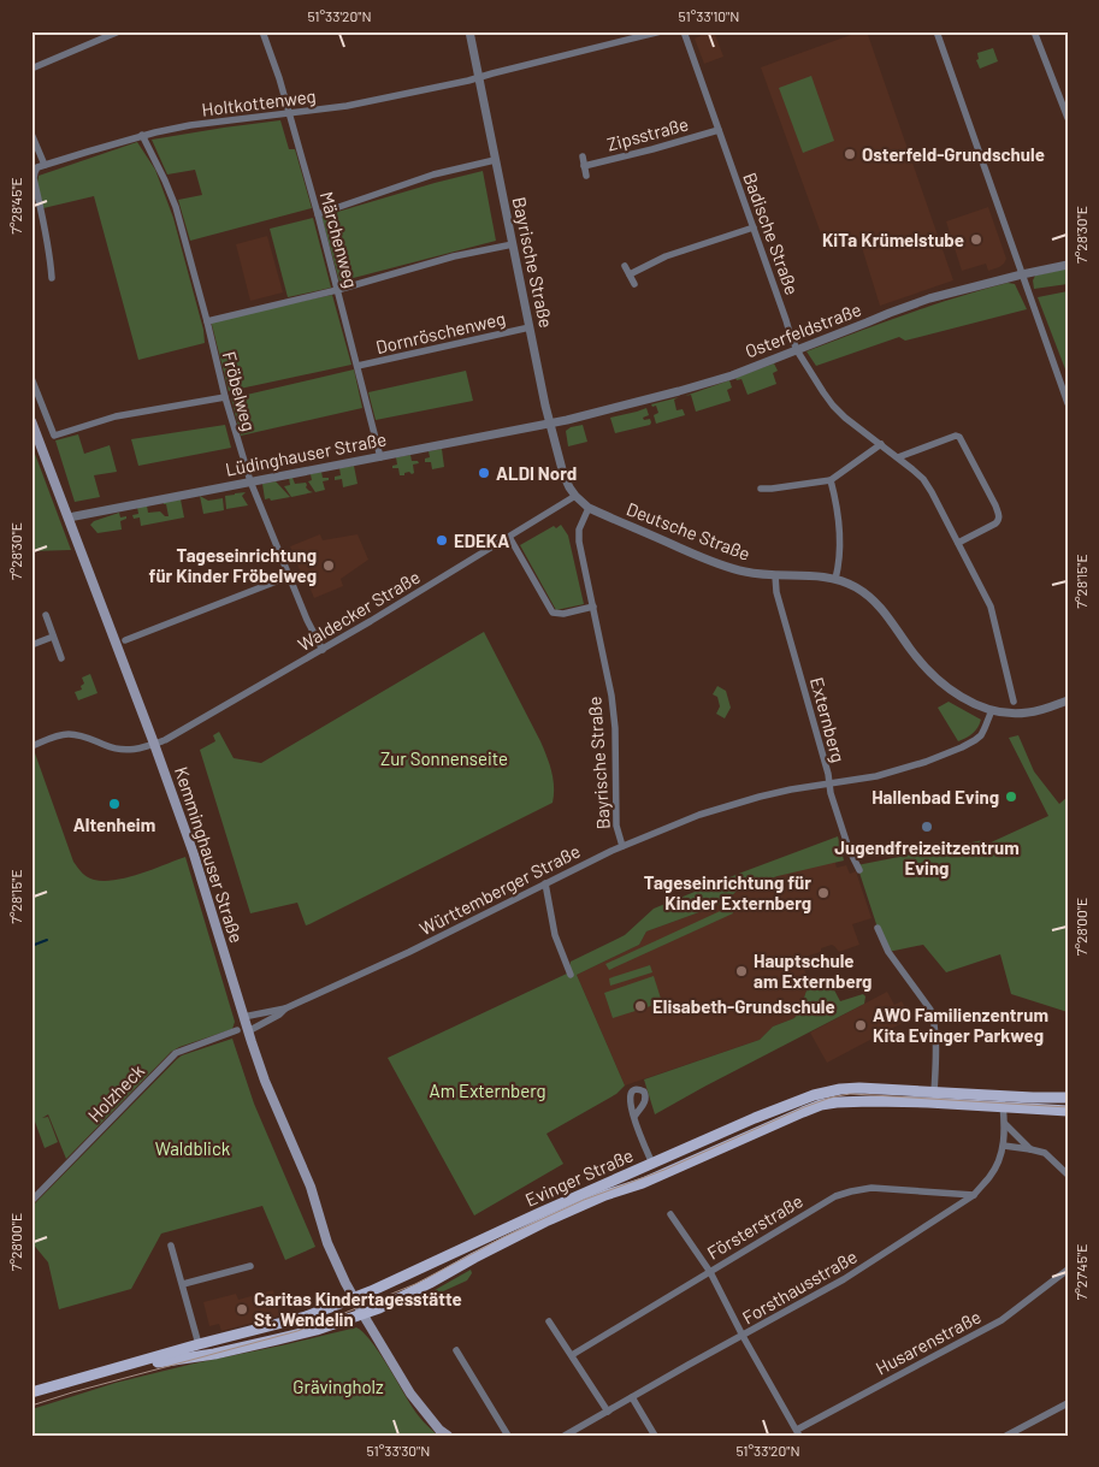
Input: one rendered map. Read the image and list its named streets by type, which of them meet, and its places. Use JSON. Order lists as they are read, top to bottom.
{
  "streets": {
    "main road": ["Kemminghauser Straße", "Evinger Straße"],
    "street": [
      "Holtkottenweg",
      "Zipsstraße",
      "Badische Straße",
      "Märchenweg",
      "Bayrische Straße",
      "Osterfeldstraße",
      "Dornröschenweg",
      "Fröbelweg",
      "Lüdinghauser Straße",
      "Deutsche Straße",
      "Waldecker Straße",
      "Externberg",
      "Württemberger Straße",
      "Holzheck",
      "Försterstraße",
      "Forsthausstraße",
      "Husarenstraße"
    ]
  },
  "crossings": [
    ["Holtkottenweg", "Märchenweg"],
    ["Holtkottenweg", "Bayrische Straße"],
    ["Holtkottenweg", "Fröbelweg"],
    ["Zipsstraße", "Badische Straße"],
    ["Badische Straße", "Osterfeldstraße"],
    ["Märchenweg", "Dornröschenweg"],
    ["Märchenweg", "Lüdinghauser Straße"],
    ["Bayrische Straße", "Osterfeldstraße"],
    ["Bayrische Straße", "Dornröschenweg"],
    ["Bayrische Straße", "Lüdinghauser Straße"],
    ["Bayrische Straße", "Deutsche Straße"],
    ["Bayrische Straße", "Waldecker Straße"],
    ["Bayrische Straße", "Württemberger Straße"],
    ["Osterfeldstraße", "Lüdinghauser Straße"],
    ["Fröbelweg", "Lüdinghauser Straße"],
    ["Fröbelweg", "Waldecker Straße"],
    ["Lüdinghauser Straße", "Kemminghauser Straße"],
    ["Deutsche Straße", "Waldecker Straße"],
    ["Deutsche Straße", "Externberg"],
    ["Deutsche Straße", "Württemberger Straße"],
    ["Waldecker Straße", "Kemminghauser Straße"],
    ["Externberg", "Württemberger Straße"],
    ["Kemminghauser Straße", "Württemberger Straße"],
    ["Kemminghauser Straße", "Evinger Straße"],
    ["Evinger Straße", "Forsthausstraße"],
    ["Försterstraße", "Forsthausstraße"]
  ],
  "parks": [
    "Zur Sonnenseite",
    "Am Externberg",
    "Waldblick",
    "Grävingholz"
  ],
  "places": [
    "Osterfeld-Grundschule",
    "KiTa Krümelstube",
    "ALDI Nord",
    "EDEKA",
    "Tageseinrichtung für Kinder Fröbelweg",
    "Hallenbad Eving",
    "Altenheim",
    "Jugendfreizeitzentrum Eving",
    "Tageseinrichtung für Kinder Externberg",
    "Hauptschule am Externberg",
    "Elisabeth-Grundschule",
    "AWO Familienzentrum Kita Evinger Parkweg",
    "Caritas Kindertagesstätte St. Wendelin"
  ],
  "coordinates": [
    "51°33'20\"N",
    "51°33'10\"N",
    "7°28'45\"E",
    "7°28'30\"E",
    "7°28'15\"E",
    "7°28'00\"E",
    "7°27'45\"E",
    "51°33'30\"N"
  ]
}
